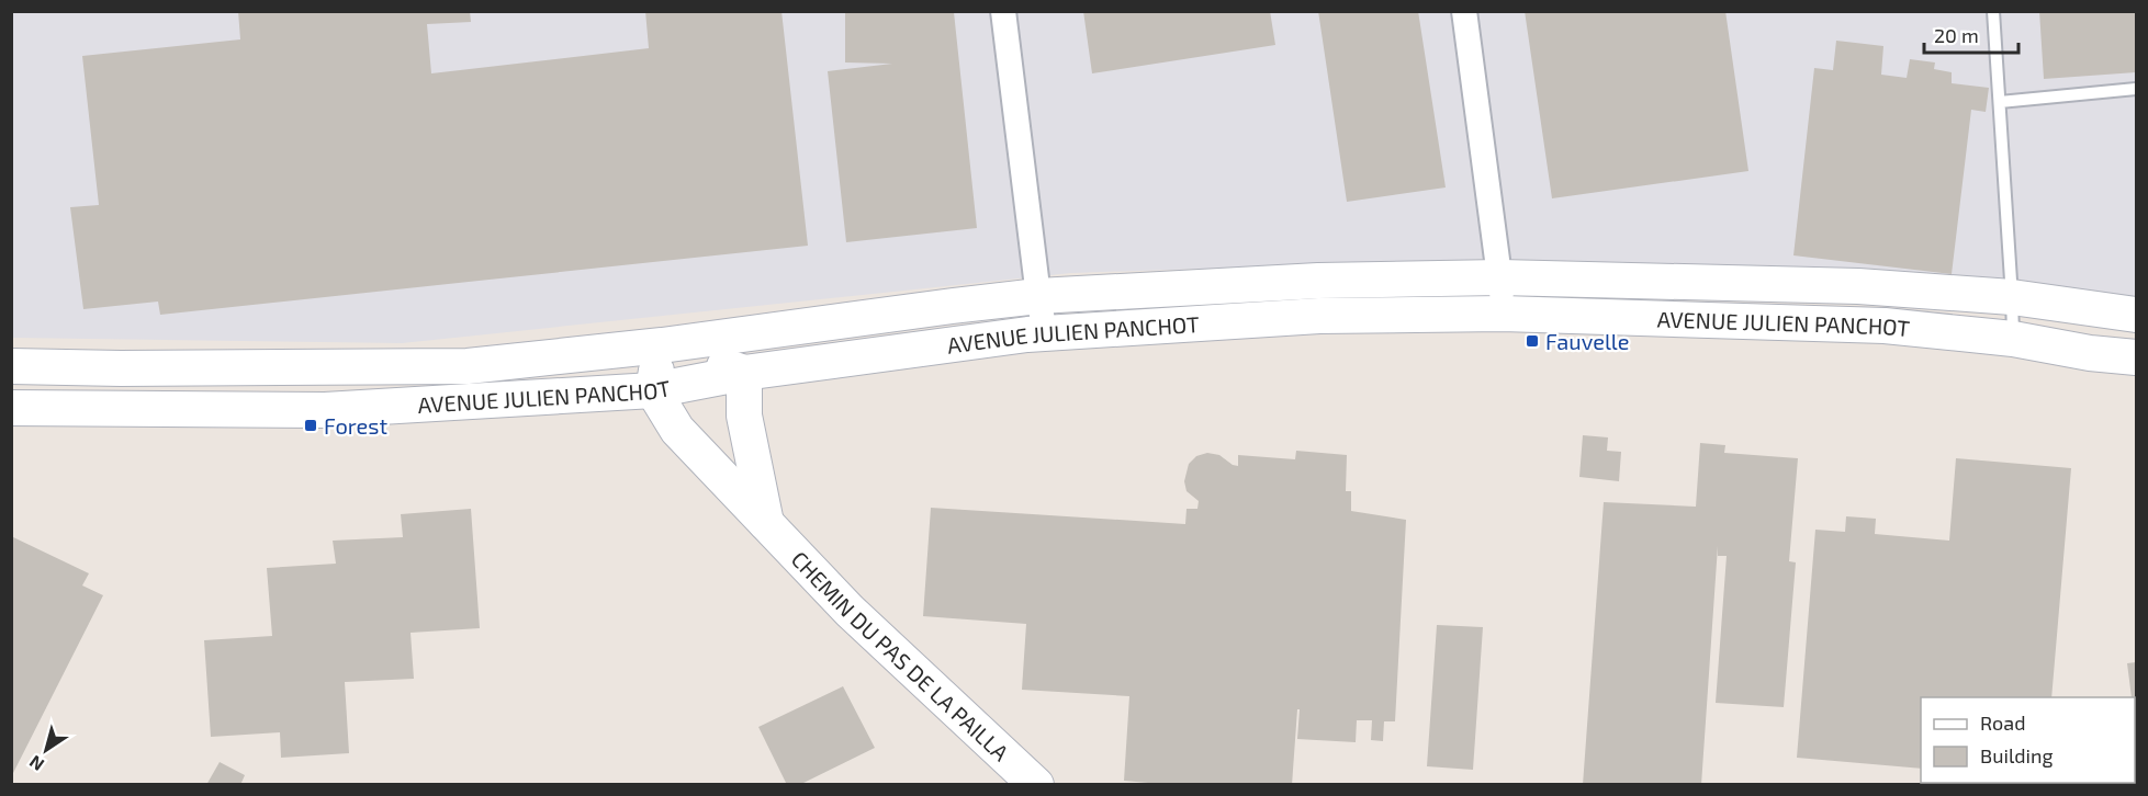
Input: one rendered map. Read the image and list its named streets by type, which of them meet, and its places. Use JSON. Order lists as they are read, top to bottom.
{
  "streets": {
    "main road": ["AVENUE JULIEN PANCHOT", "CHEMIN DU PAS DE LA PAILLA"]
  },
  "crossings": [
    ["AVENUE JULIEN PANCHOT", "CHEMIN DU PAS DE LA PAILLA"]
  ],
  "places": {
    "transit": ["Fauvelle", "Forest"]
  },
  "legend": ["Road", "Building"],
  "scale_bar": "20 m",
  "north": "bottom left"
}
